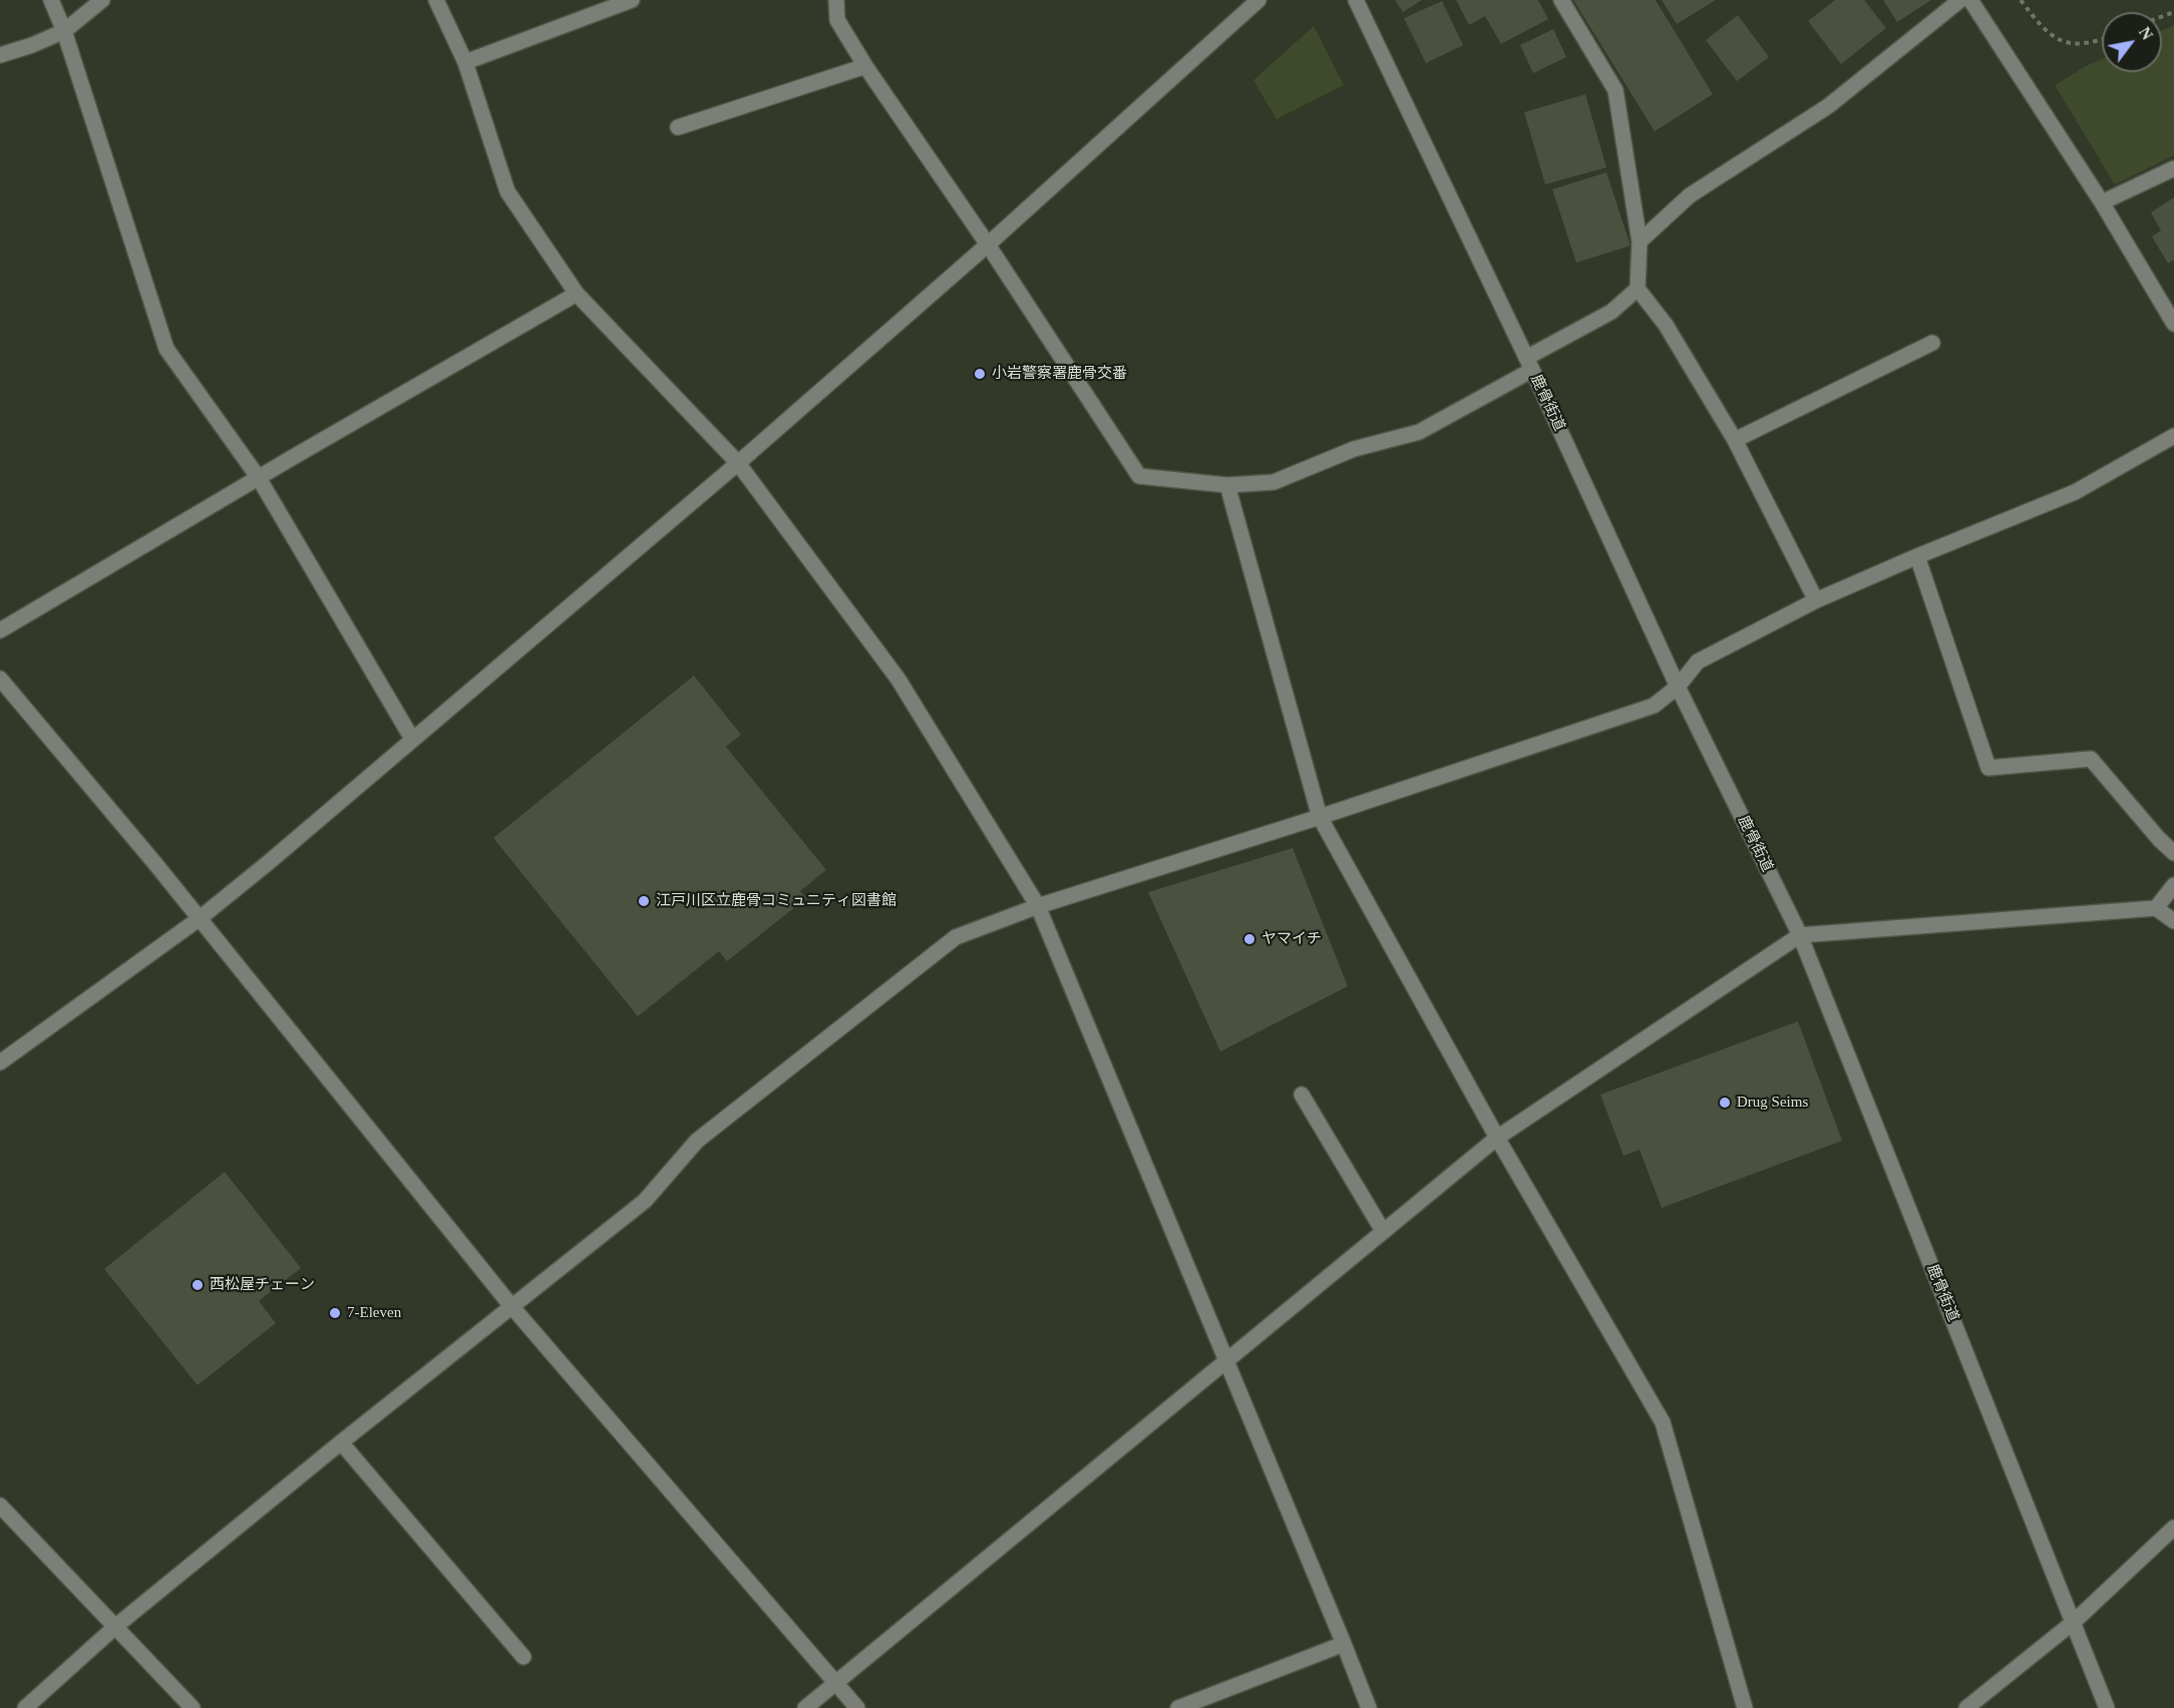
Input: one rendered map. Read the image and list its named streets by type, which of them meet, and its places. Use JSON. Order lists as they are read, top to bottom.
{
  "streets": {
    "street": ["鹿骨街道"]
  },
  "places": [
    "小岩警察署鹿骨交番",
    "江戸川区立鹿骨コミュニティ図書館",
    "ヤマイチ",
    "Drug Seims",
    "西松屋チェーン",
    "7-Eleven"
  ],
  "north": "top right"
}
